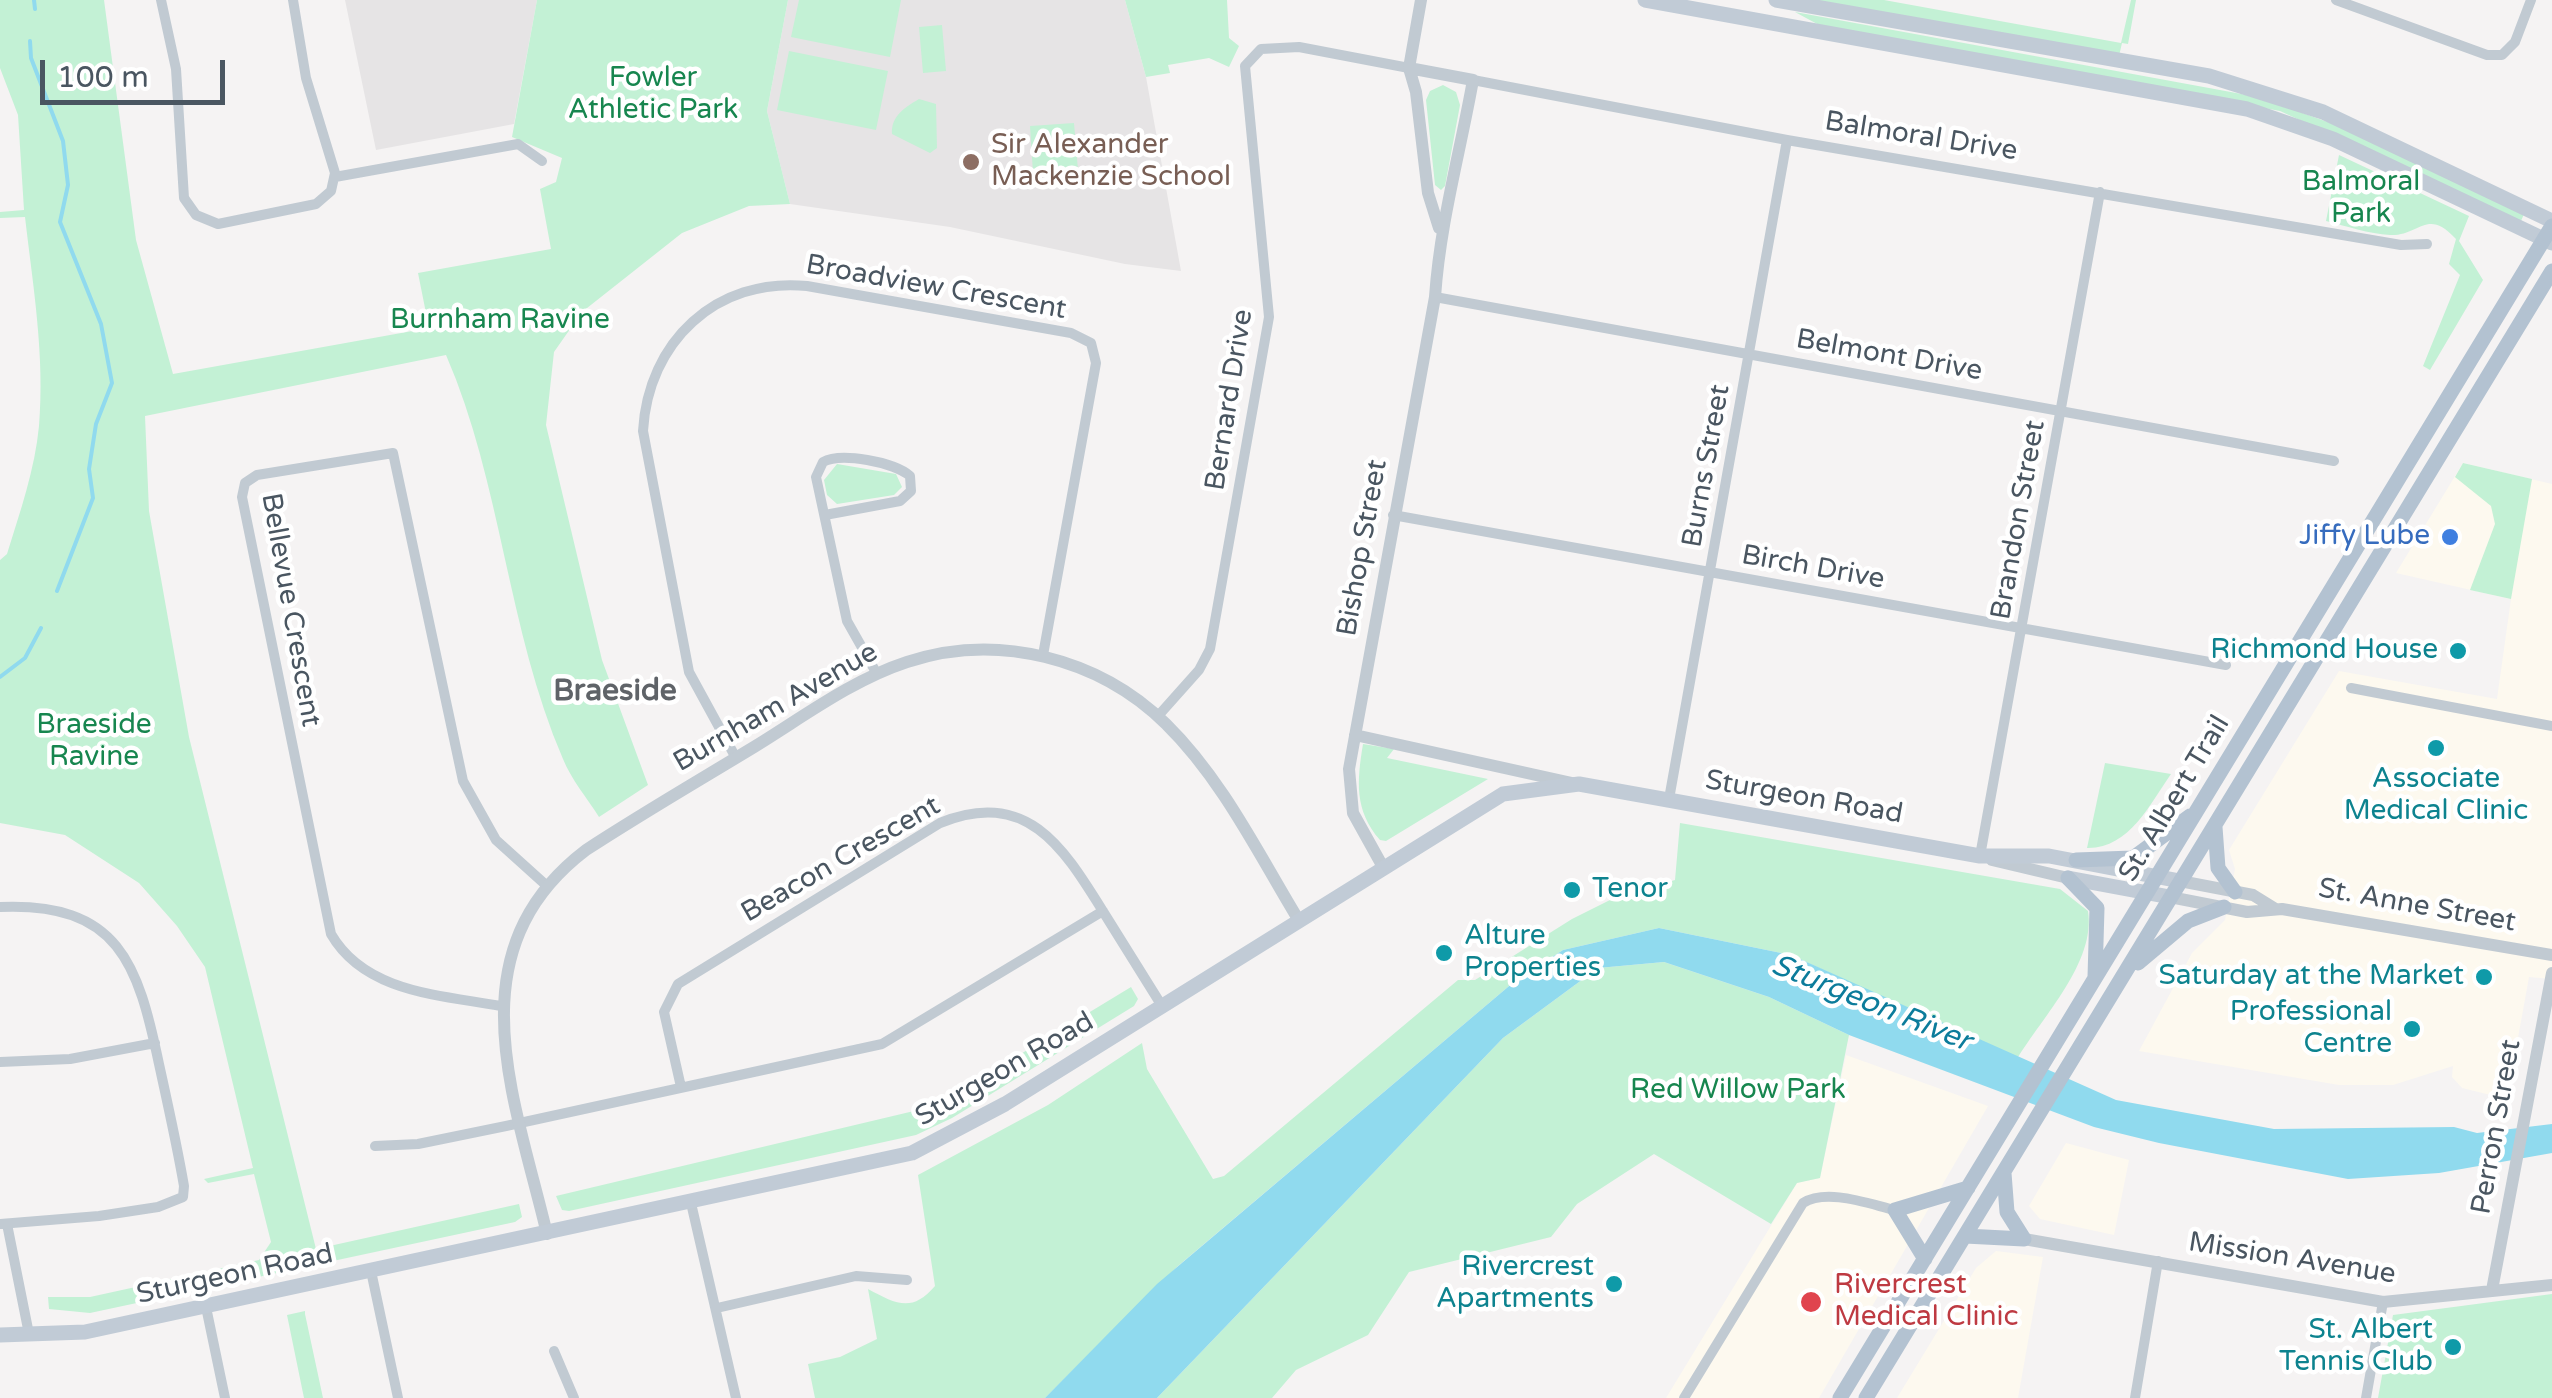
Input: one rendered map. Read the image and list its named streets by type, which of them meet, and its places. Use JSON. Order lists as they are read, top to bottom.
{
  "streets": {
    "main road": ["Sturgeon Road", "St. Albert Trail"],
    "street": [
      "Balmoral Drive",
      "Broadview Crescent",
      "Belmont Drive",
      "Bernard Drive",
      "Burns Street",
      "Brandon Street",
      "Bishop Street",
      "Birch Drive",
      "Bellevue Crescent",
      "Burnham Avenue",
      "Beacon Crescent",
      "St. Anne Street",
      "Perron Street",
      "Mission Avenue"
    ]
  },
  "crossings": [
    ["Balmoral Drive", "Bernard Drive"],
    ["Balmoral Drive", "Burns Street"],
    ["Balmoral Drive", "Brandon Street"],
    ["Balmoral Drive", "Bishop Street"],
    ["Broadview Crescent", "Burnham Avenue"],
    ["Belmont Drive", "Burns Street"],
    ["Belmont Drive", "Brandon Street"],
    ["Belmont Drive", "Bishop Street"],
    ["Bernard Drive", "Bishop Street"],
    ["Bernard Drive", "Burnham Avenue"],
    ["Burns Street", "Birch Drive"],
    ["Burns Street", "Sturgeon Road"],
    ["Brandon Street", "Birch Drive"],
    ["Brandon Street", "Sturgeon Road"],
    ["Bishop Street", "Birch Drive"],
    ["Bishop Street", "Sturgeon Road"],
    ["Bellevue Crescent", "Burnham Avenue"],
    ["Burnham Avenue", "Sturgeon Road"],
    ["Sturgeon Road", "St. Albert Trail"],
    ["Sturgeon Road", "Beacon Crescent"],
    ["Sturgeon Road", "St. Anne Street"],
    ["St. Albert Trail", "St. Anne Street"],
    ["Perron Street", "Mission Avenue"]
  ],
  "districts": ["Braeside"],
  "water": ["Sturgeon River"],
  "parks": [
    "Fowler Athletic Park",
    "Balmoral Park",
    "Burnham Ravine",
    "Braeside Ravine",
    "Red Willow Park"
  ],
  "places": [
    "Sir Alexander Mackenzie School",
    "Jiffy Lube",
    "Richmond House",
    "Associate Medical Clinic",
    "Tenor",
    "Alture Properties",
    "Saturday at the Market",
    "Professional Centre",
    "Rivercrest Apartments",
    "Rivercrest Medical Clinic",
    "St. Albert Tennis Club"
  ],
  "scale_bar": "100 m"
}
